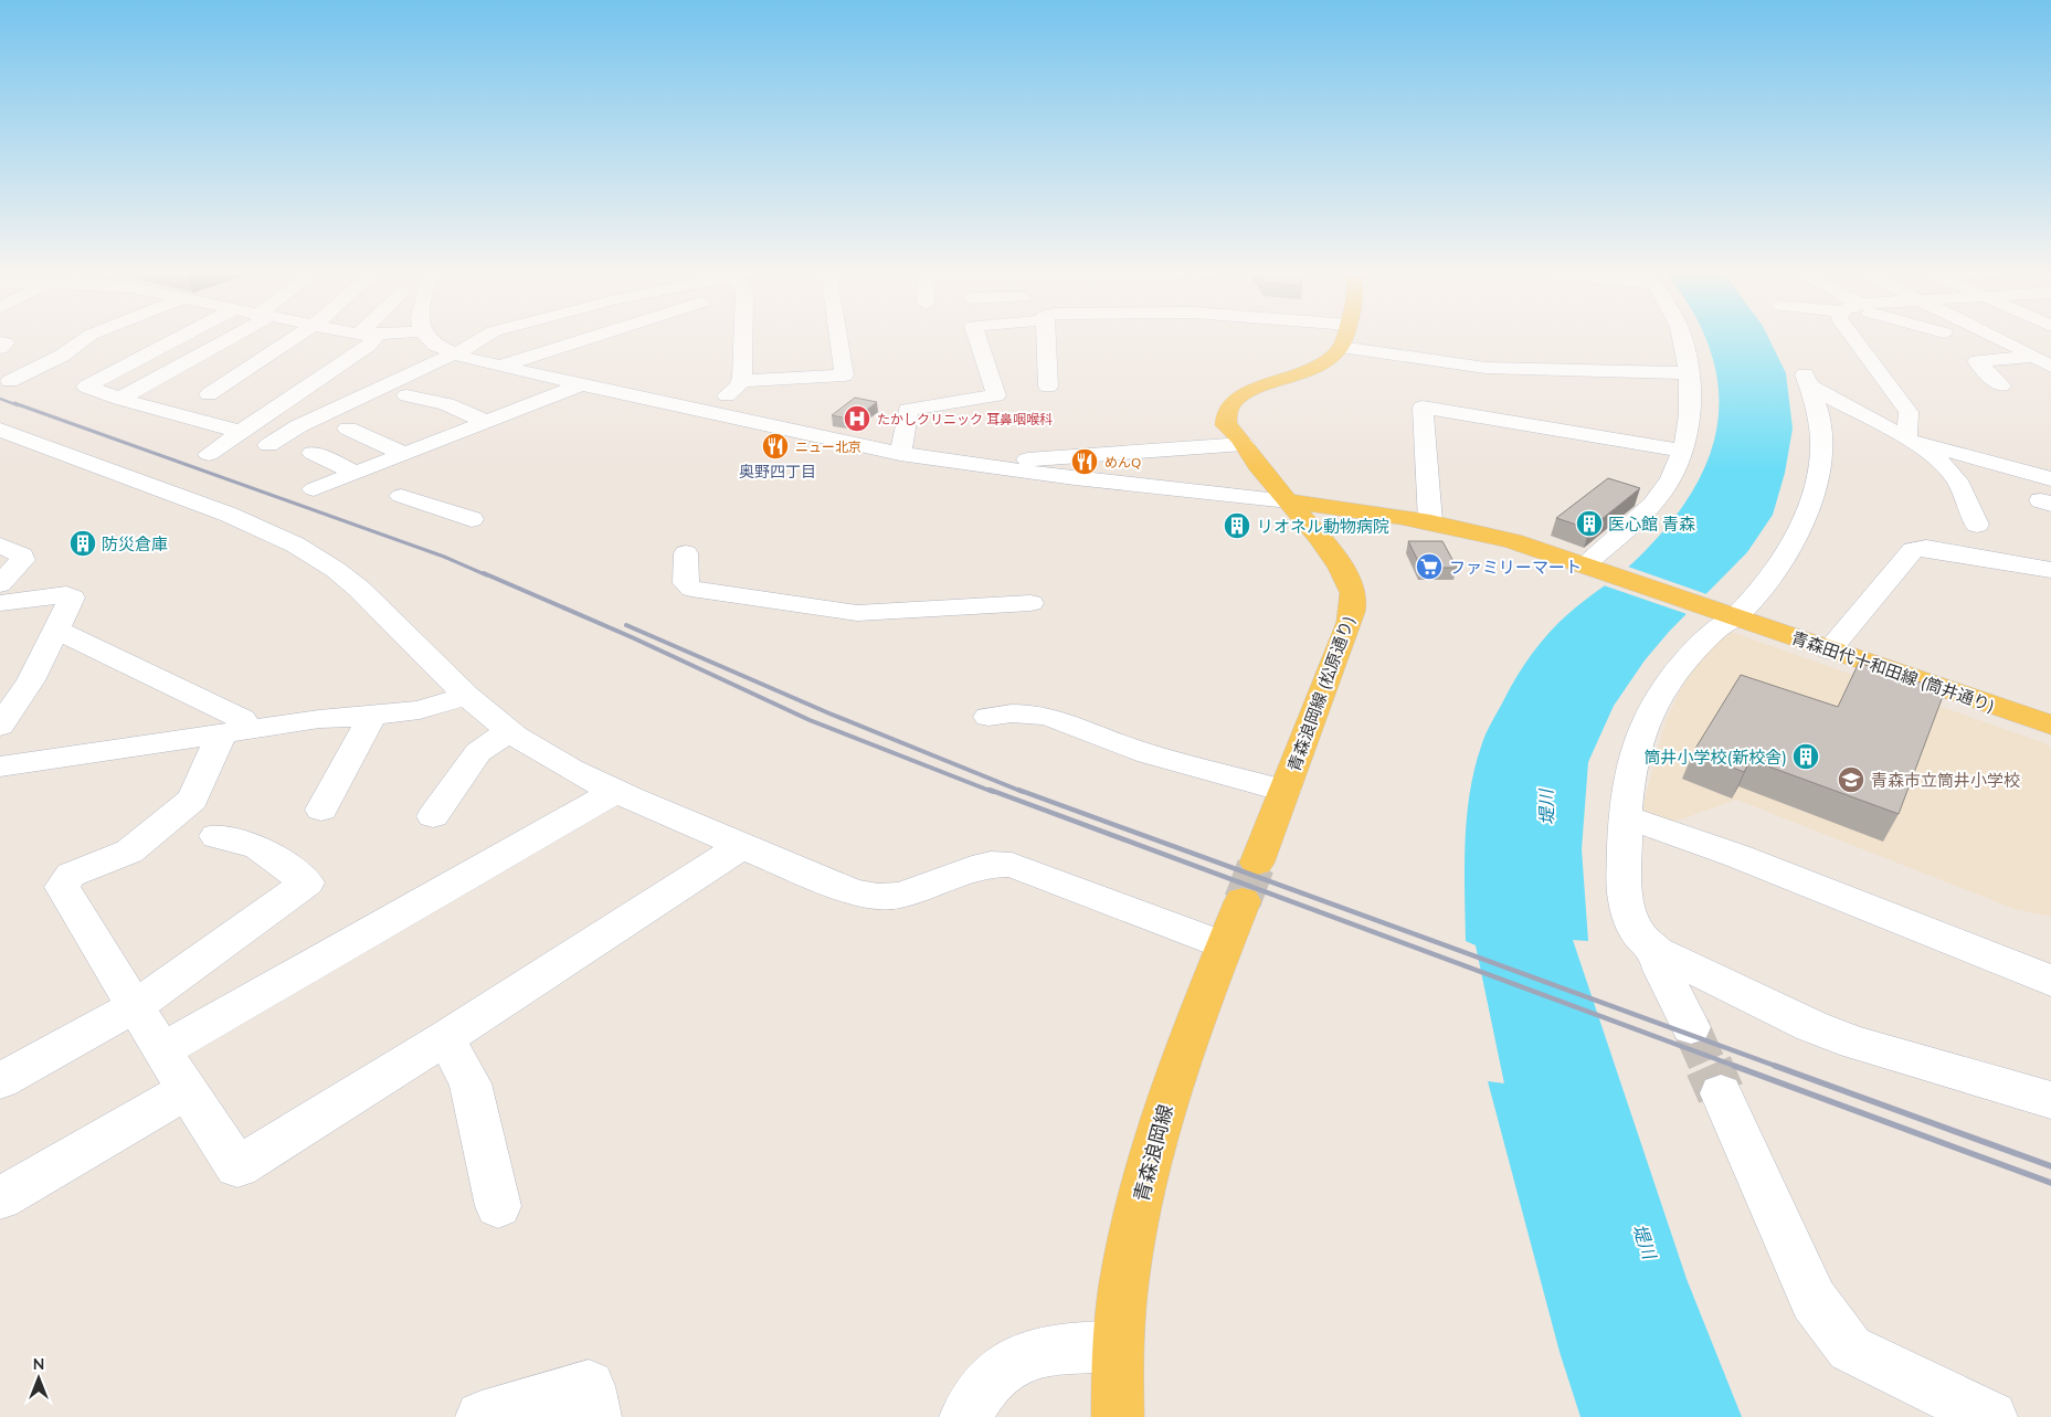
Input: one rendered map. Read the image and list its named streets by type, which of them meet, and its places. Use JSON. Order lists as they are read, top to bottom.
{
  "streets": {
    "main road": ["青森田代十和田線 (筒井通り)", "青森浪岡線 (松原通り)", "青森浪岡線"]
  },
  "crossings": [
    ["青森田代十和田線 (筒井通り)", "青森浪岡線 (松原通り)"],
    ["青森浪岡線 (松原通り)", "青森浪岡線"]
  ],
  "districts": ["奥野四丁目"],
  "water": ["堤川"],
  "places": {
    "hospital": ["たかしクリニック 耳鼻咽喉科"],
    "restaurant": ["ニュー北京", "めんQ"],
    "building": [
      "医心館 青森",
      "リオネル動物病院",
      "防災倉庫",
      "筒井小学校(新校舎)"
    ],
    "supermarket": ["ファミリーマート"],
    "school or university": ["青森市立筒井小学校"]
  },
  "north": "top"
}
